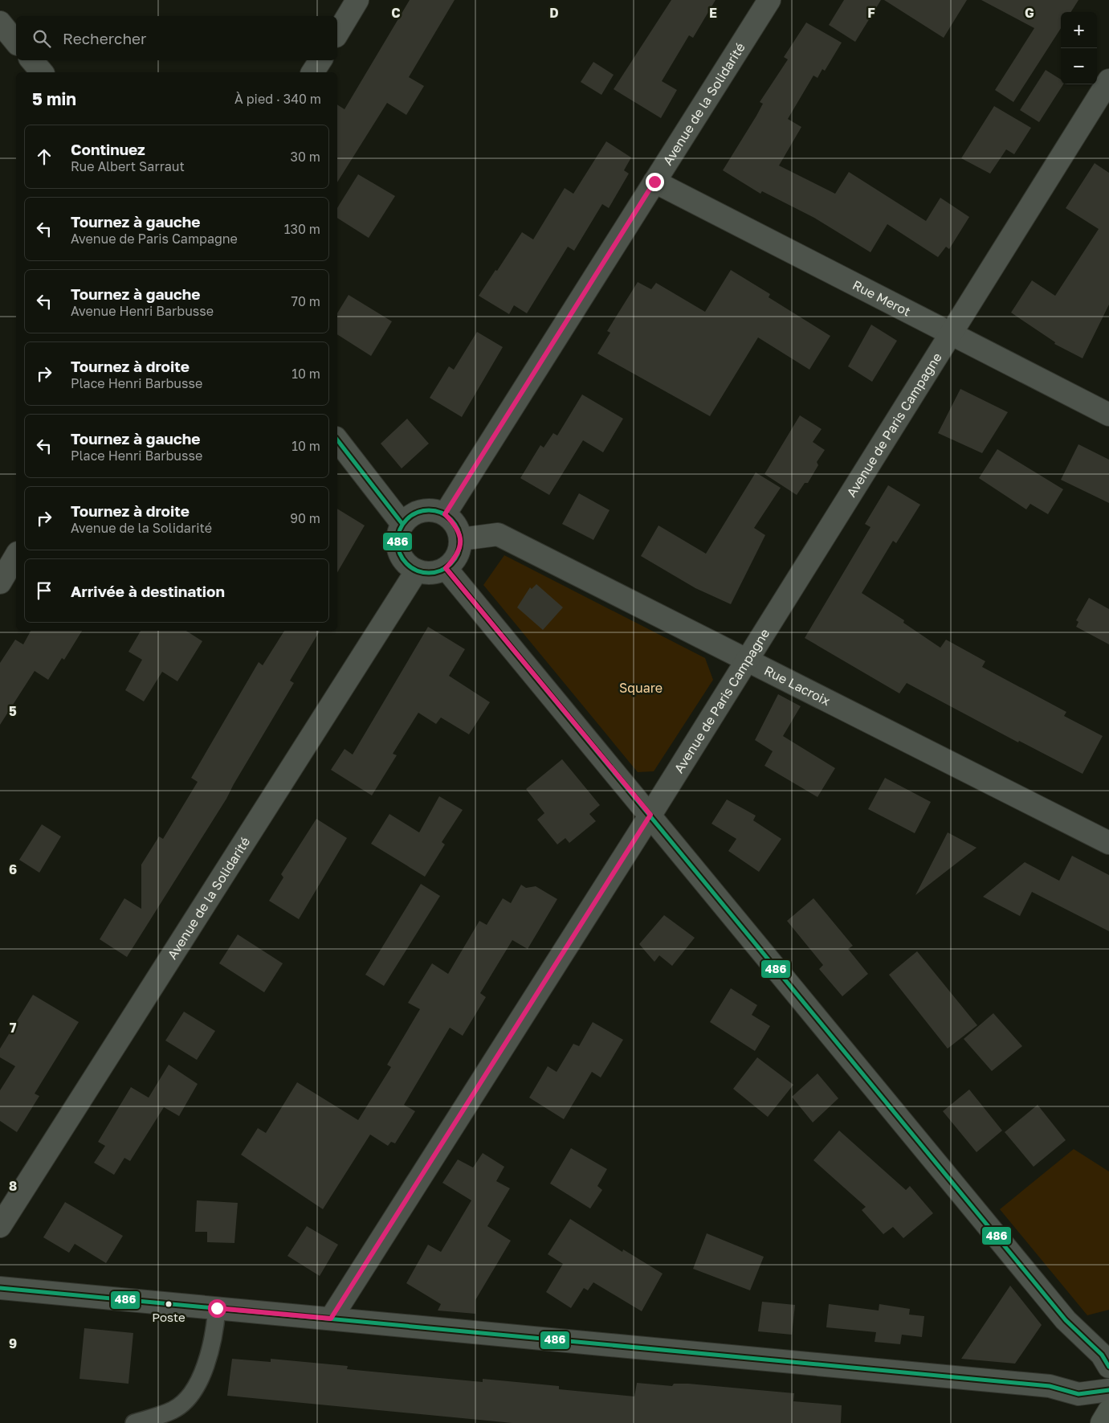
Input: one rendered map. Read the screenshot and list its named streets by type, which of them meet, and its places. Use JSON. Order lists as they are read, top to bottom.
{
  "streets": {
    "street": [
      "Avenue de la Solidarité",
      "Rue Merot",
      "Avenue de Paris Campagne",
      "Rue Lacroix"
    ]
  },
  "crossings": [
    ["Avenue de la Solidarité", "Rue Merot"],
    ["Avenue de la Solidarité", "Rue Lacroix"],
    ["Rue Merot", "Avenue de Paris Campagne"],
    ["Avenue de Paris Campagne", "Rue Lacroix"]
  ],
  "parks": ["Square"],
  "places": ["Poste"],
  "lines": ["transit line 486"],
  "page": {
    "map_buttons": ["+", "−"],
    "search": "Rechercher",
    "heading": ["5 min", "À pied · 340 m"],
    "list": [
      ["Continuez", "Rue Albert Sarraut", "30 m"],
      ["Tournez à gauche", "Avenue de Paris Campagne", "130 m"],
      ["Tournez à gauche", "Avenue Henri Barbusse", "70 m"],
      ["Tournez à droite", "Place Henri Barbusse", "10 m"],
      ["Tournez à gauche", "Place Henri Barbusse", "10 m"],
      ["Tournez à droite", "Avenue de la Solidarité", "90 m"],
      "Arrivée à destination"
    ]
  },
  "grid": {
    "columns": [
      "C",
      "D",
      "E",
      "F",
      "G"
    ],
    "rows": [
      "5",
      "6",
      "7",
      "8",
      "9"
    ]
  }
}
